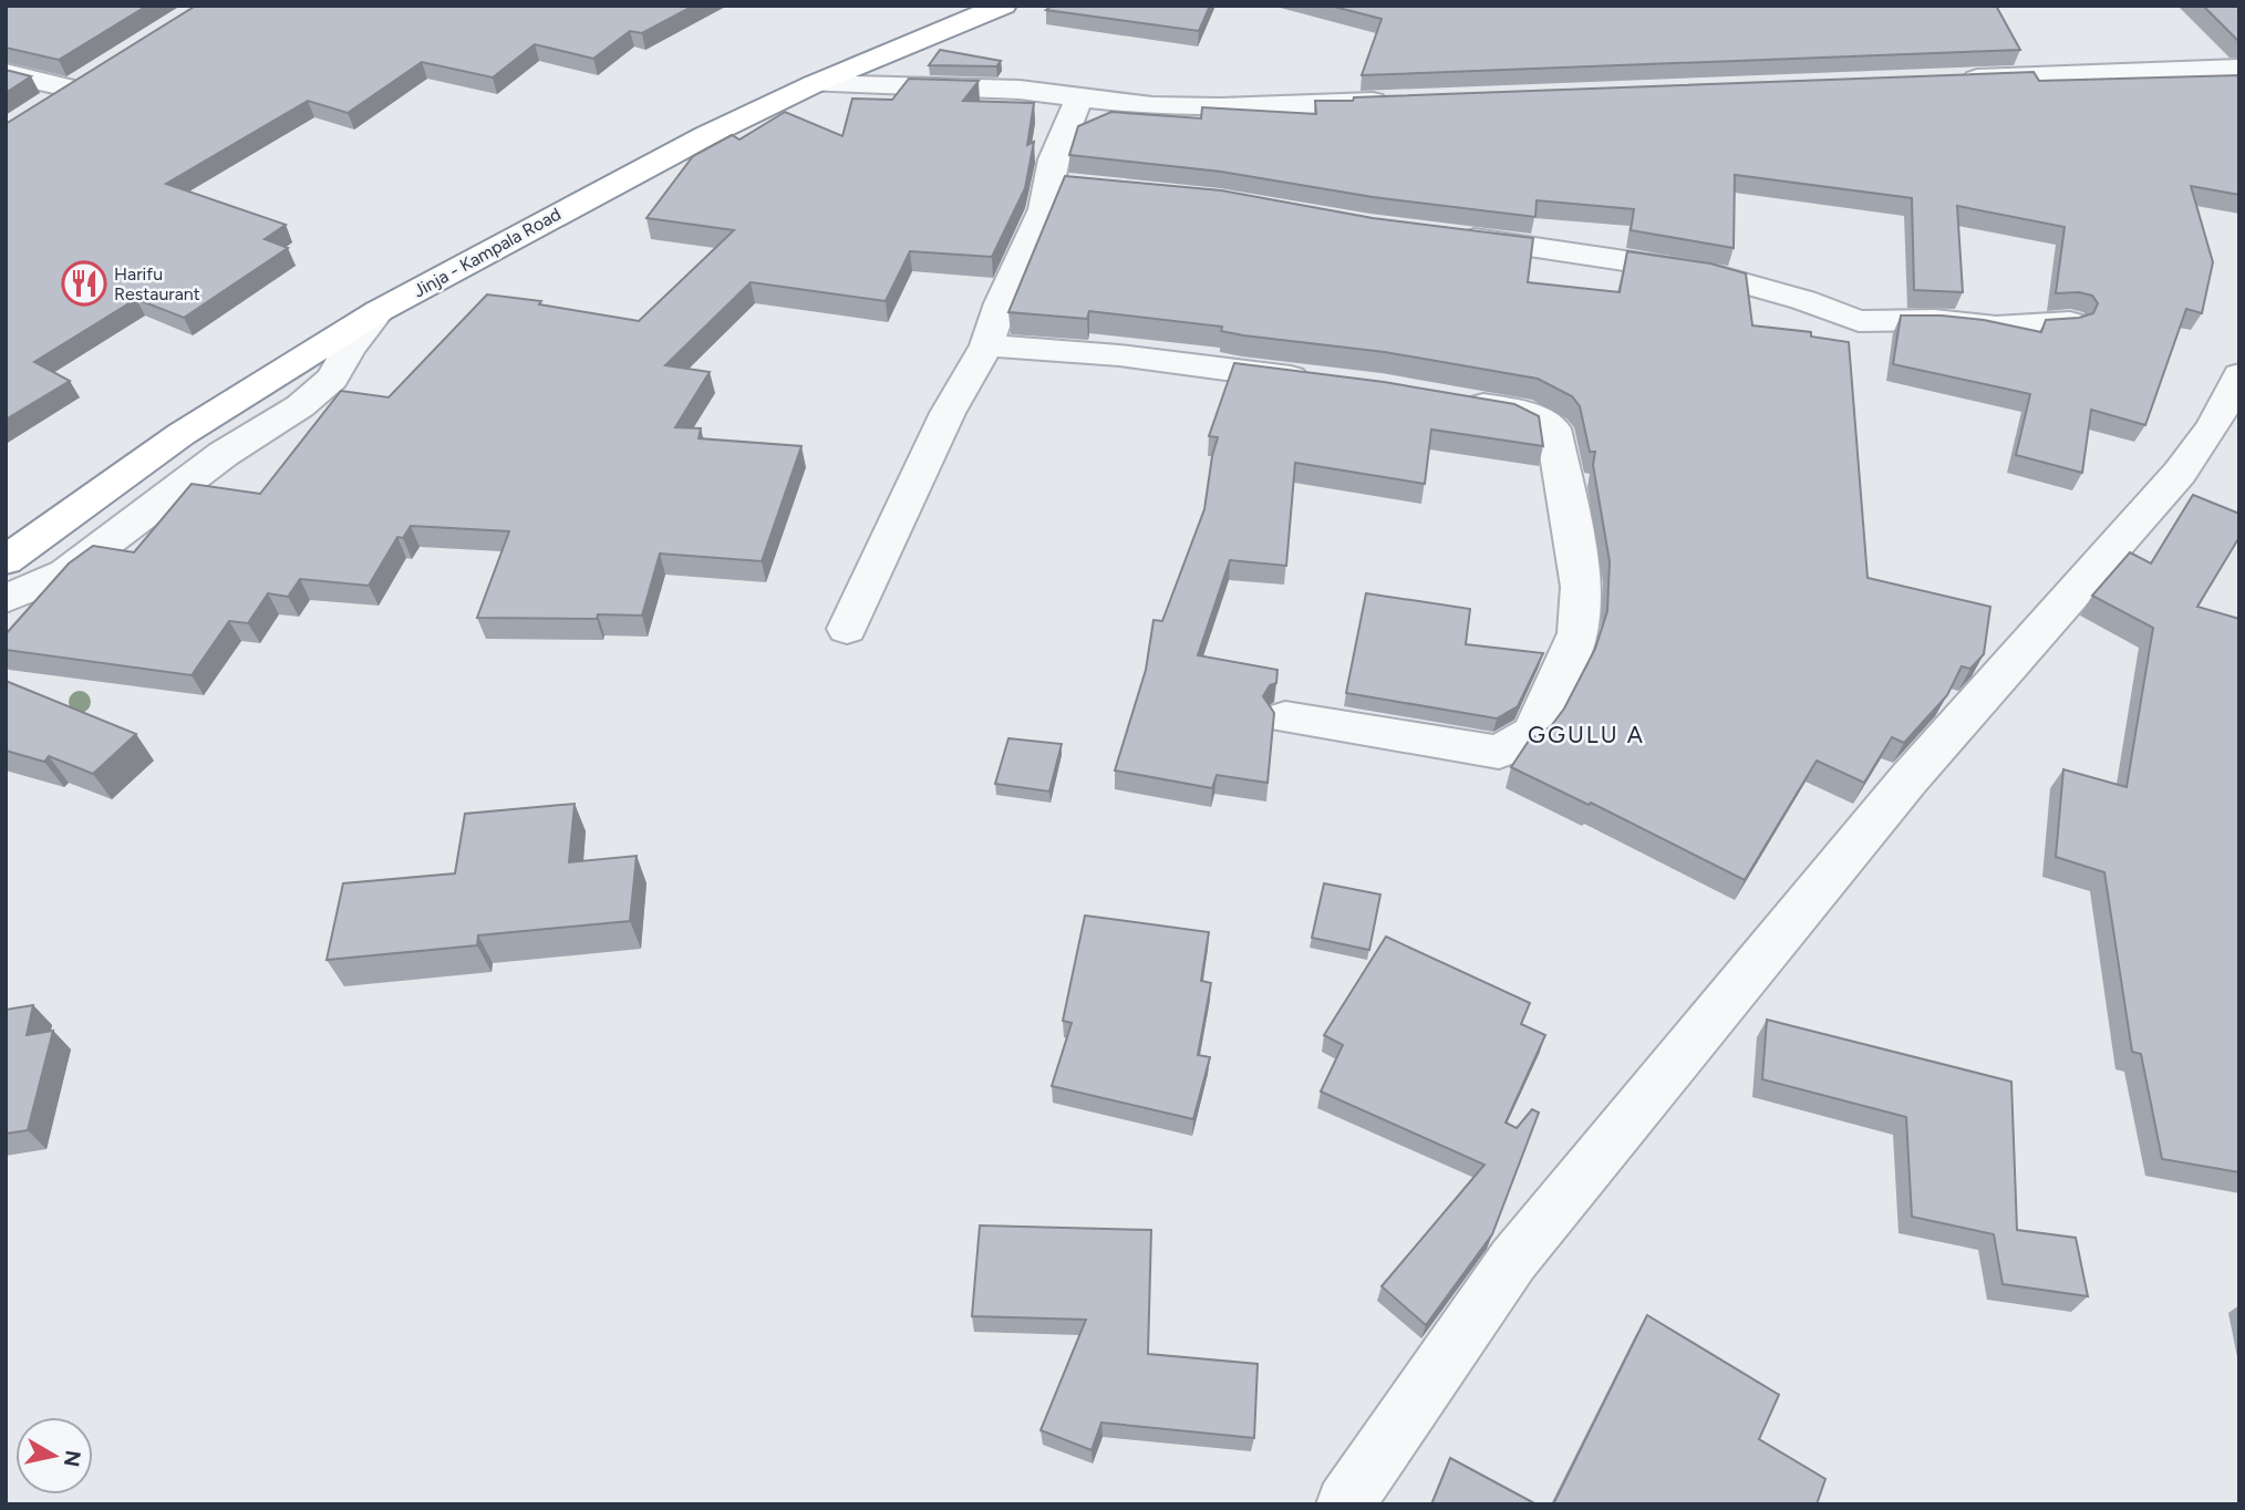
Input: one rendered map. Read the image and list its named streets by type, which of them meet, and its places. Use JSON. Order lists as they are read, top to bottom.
{
  "streets": {
    "highway": ["Jinja - Kampala Road"]
  },
  "districts": ["GGULU A"],
  "places": {
    "restaurant": ["Harifu Restaurant"]
  },
  "north": "right"
}
